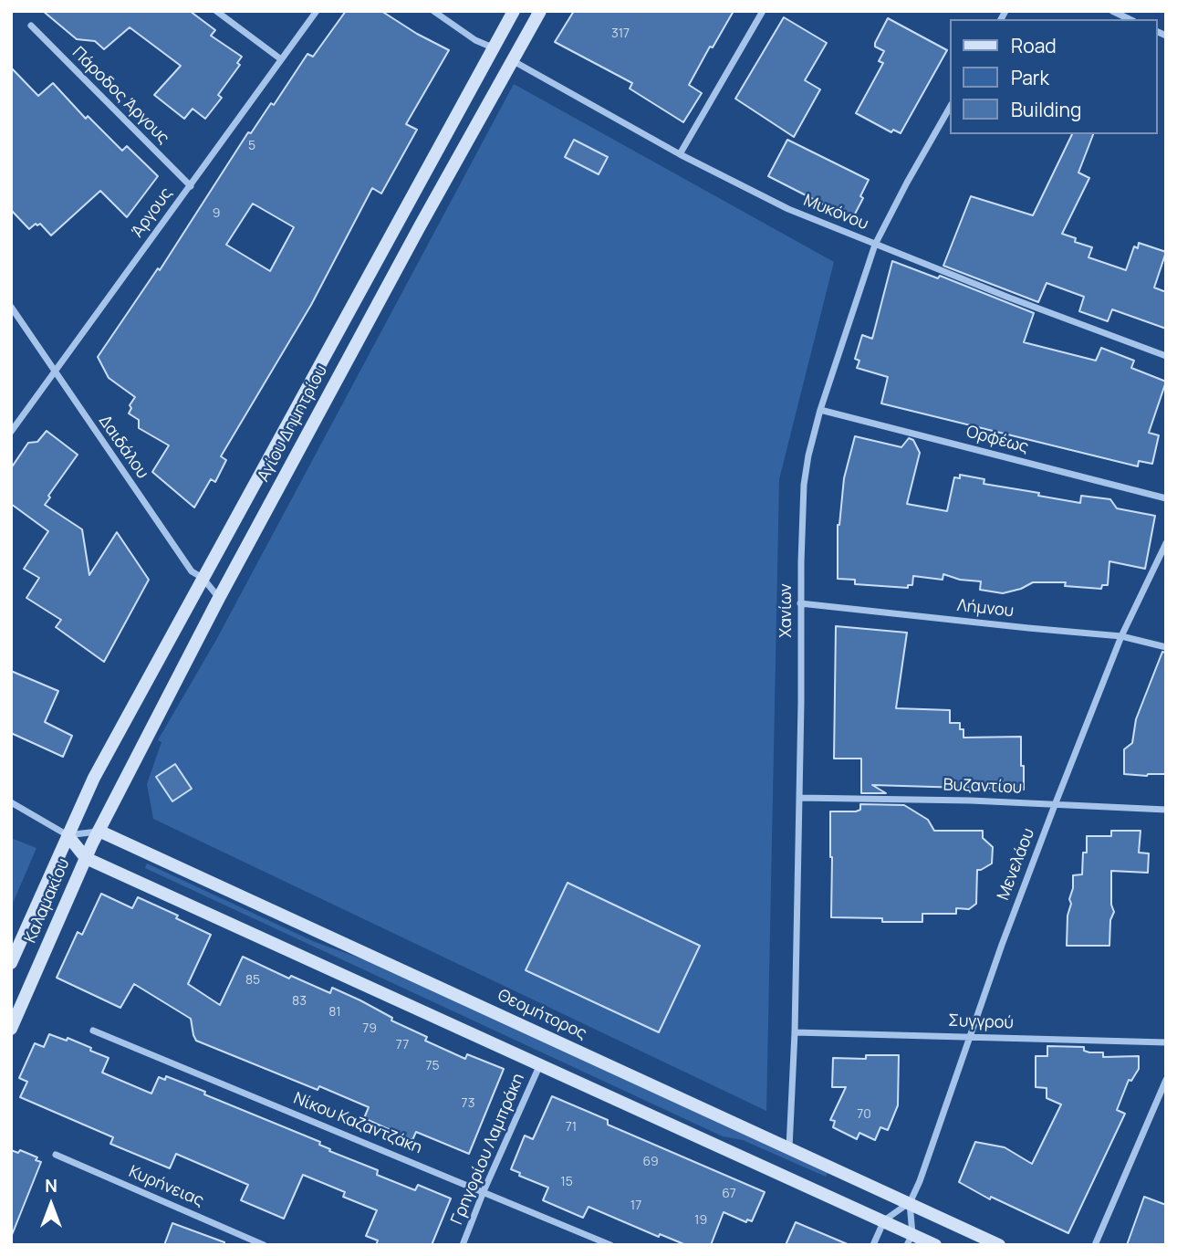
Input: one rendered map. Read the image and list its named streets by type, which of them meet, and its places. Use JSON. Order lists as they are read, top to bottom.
{
  "streets": {
    "main road": ["Αγίου Δημητρίου", "Καλαμακίου", "Θεομήτορος"],
    "street": [
      "Πάροδος Άργους",
      "Άργους",
      "Μυκόνου",
      "Ορφέως",
      "Δαιδάλου",
      "Λήμνου",
      "Χανίων",
      "Βυζαντίου",
      "Μενελάου",
      "Συγγρού",
      "Νίκου Καζαντζάκη",
      "Γρηγορίου Λαμπράκη",
      "Κυρήνειας"
    ]
  },
  "crossings": [
    ["Πάροδος Άργους", "Άργους"],
    ["Άργους", "Δαιδάλου"],
    ["Μυκόνου", "Αγίου Δημητρίου"],
    ["Μυκόνου", "Χανίων"],
    ["Αγίου Δημητρίου", "Δαιδάλου"],
    ["Αγίου Δημητρίου", "Καλαμακίου"],
    ["Αγίου Δημητρίου", "Θεομήτορος"],
    ["Ορφέως", "Χανίων"],
    ["Λήμνου", "Χανίων"],
    ["Λήμνου", "Μενελάου"],
    ["Χανίων", "Βυζαντίου"],
    ["Χανίων", "Θεομήτορος"],
    ["Χανίων", "Συγγρού"],
    ["Βυζαντίου", "Μενελάου"],
    ["Μενελάου", "Θεομήτορος"],
    ["Μενελάου", "Συγγρού"],
    ["Νίκου Καζαντζάκη", "Γρηγορίου Λαμπράκη"]
  ],
  "house_numbers": [
    "317",
    "5",
    "9",
    "85",
    "83",
    "81",
    "79",
    "77",
    "75",
    "73",
    "70",
    "71",
    "69",
    "15",
    "67",
    "17",
    "19"
  ],
  "legend": ["Road", "Park", "Building"],
  "north": "top"
}
